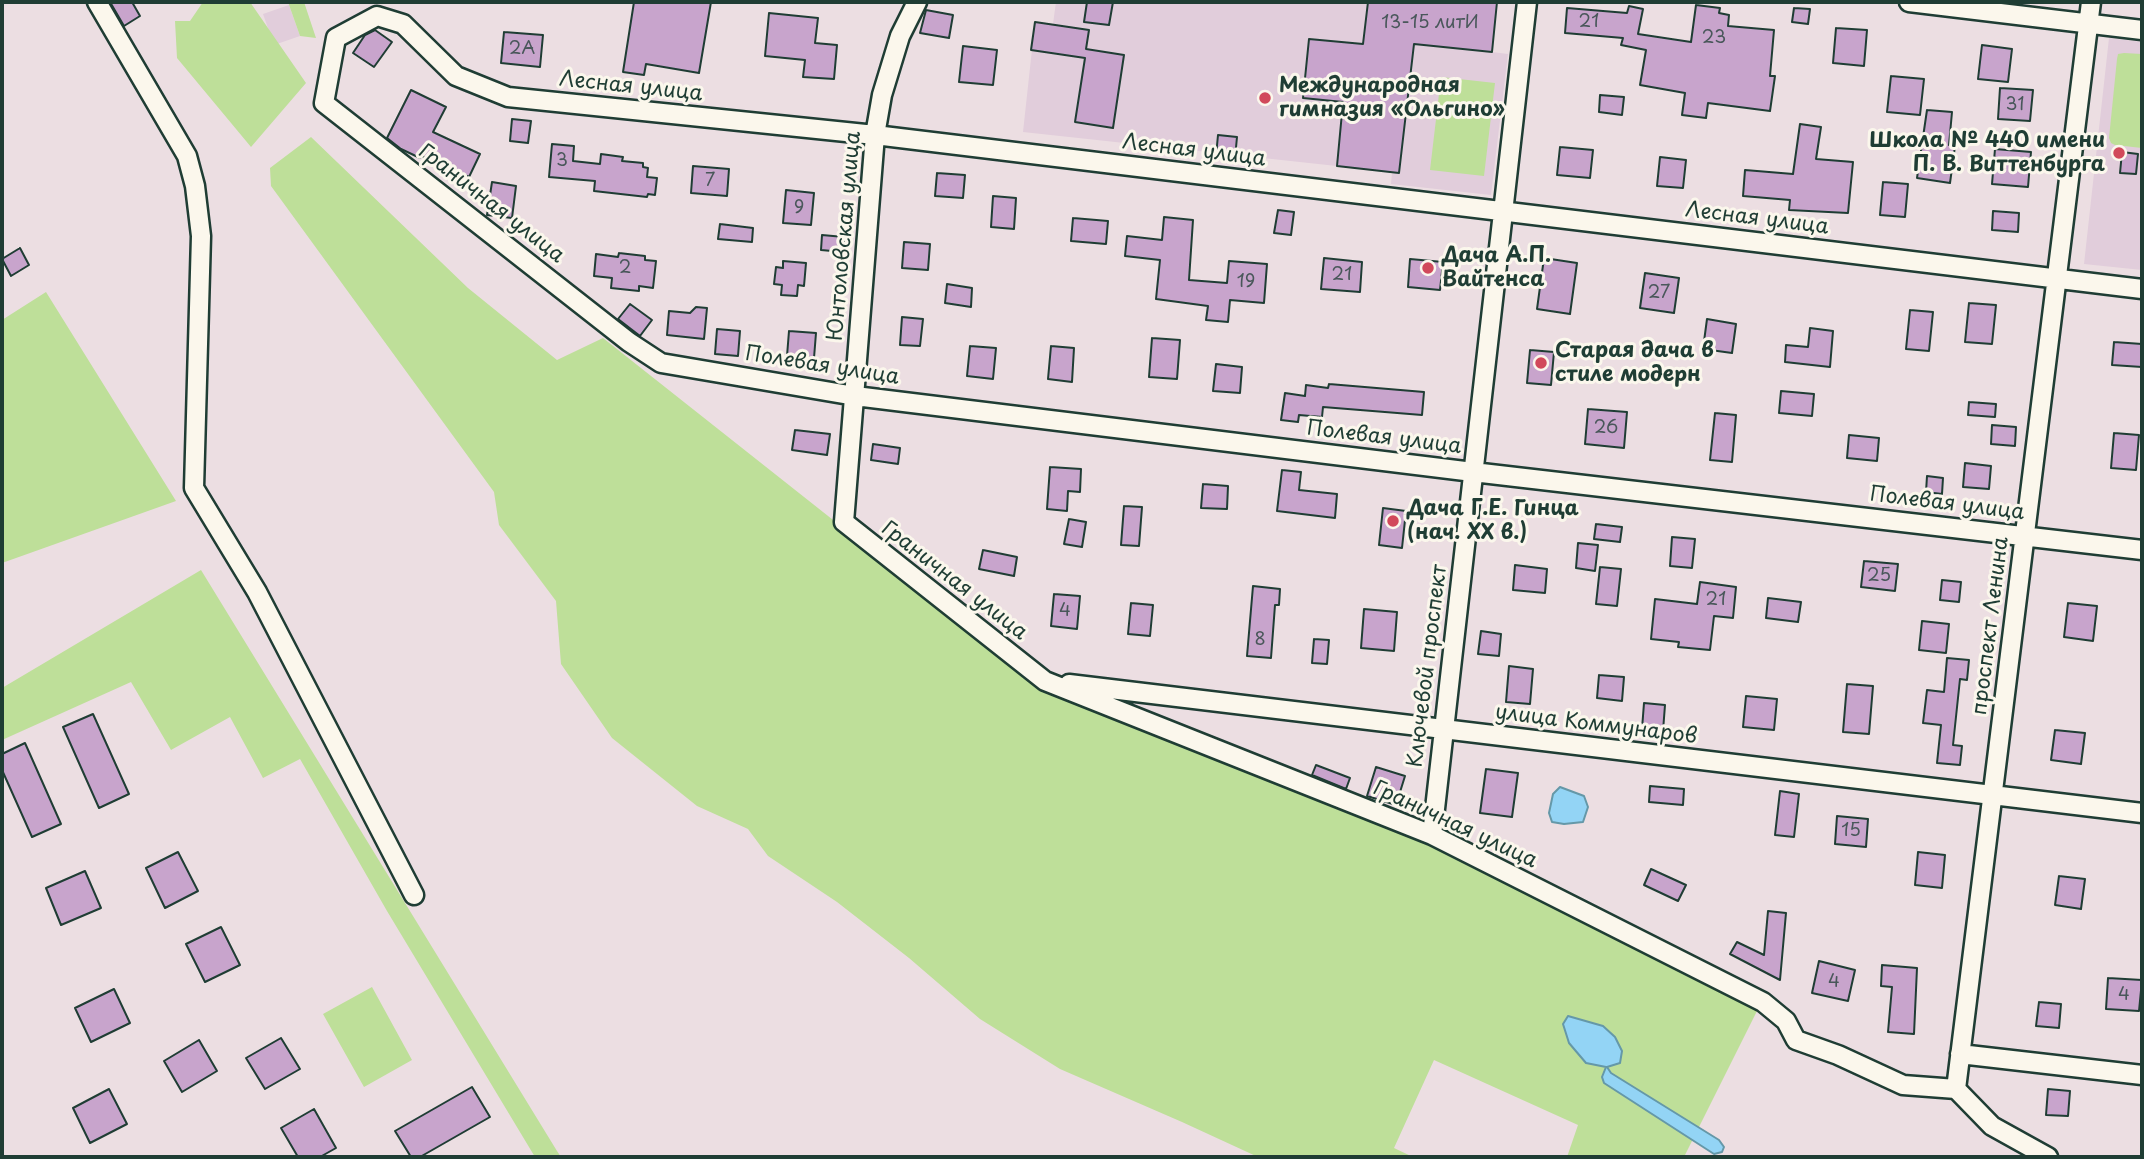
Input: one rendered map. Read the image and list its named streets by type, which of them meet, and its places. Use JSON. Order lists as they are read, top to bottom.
{
  "streets": {
    "street": [
      "Лесная улица",
      "Граничная улица",
      "Юнтоловская улица",
      "Полевая улица",
      "проспект Ленина",
      "Ключевой проспект",
      "улица Коммунаров"
    ]
  },
  "crossings": [
    ["Лесная улица", "Граничная улица"],
    ["Лесная улица", "Юнтоловская улица"],
    ["Лесная улица", "проспект Ленина"],
    ["Лесная улица", "Ключевой проспект"],
    ["Граничная улица", "Юнтоловская улица"],
    ["Граничная улица", "Полевая улица"],
    ["Граничная улица", "проспект Ленина"],
    ["Граничная улица", "Ключевой проспект"],
    ["Граничная улица", "улица Коммунаров"],
    ["Юнтоловская улица", "Полевая улица"],
    ["Полевая улица", "проспект Ленина"],
    ["Полевая улица", "Ключевой проспект"],
    ["проспект Ленина", "улица Коммунаров"],
    ["Ключевой проспект", "улица Коммунаров"]
  ],
  "places": [
    "Международная гимназия «Ольгино»",
    "Школа № 440 имени П. В. Виттенбурга",
    "Дача А.П. Вайтенса",
    "Старая дача в стиле модерн",
    "Дача Г.Е. Гинца (нач. XX в.)"
  ],
  "house_numbers": [
    "21",
    "13-15 литИ",
    "23",
    "2А",
    "31",
    "3",
    "7",
    "9",
    "2",
    "21",
    "19",
    "27",
    "26",
    "25",
    "21",
    "4",
    "8",
    "15",
    "4",
    "4"
  ]
}
